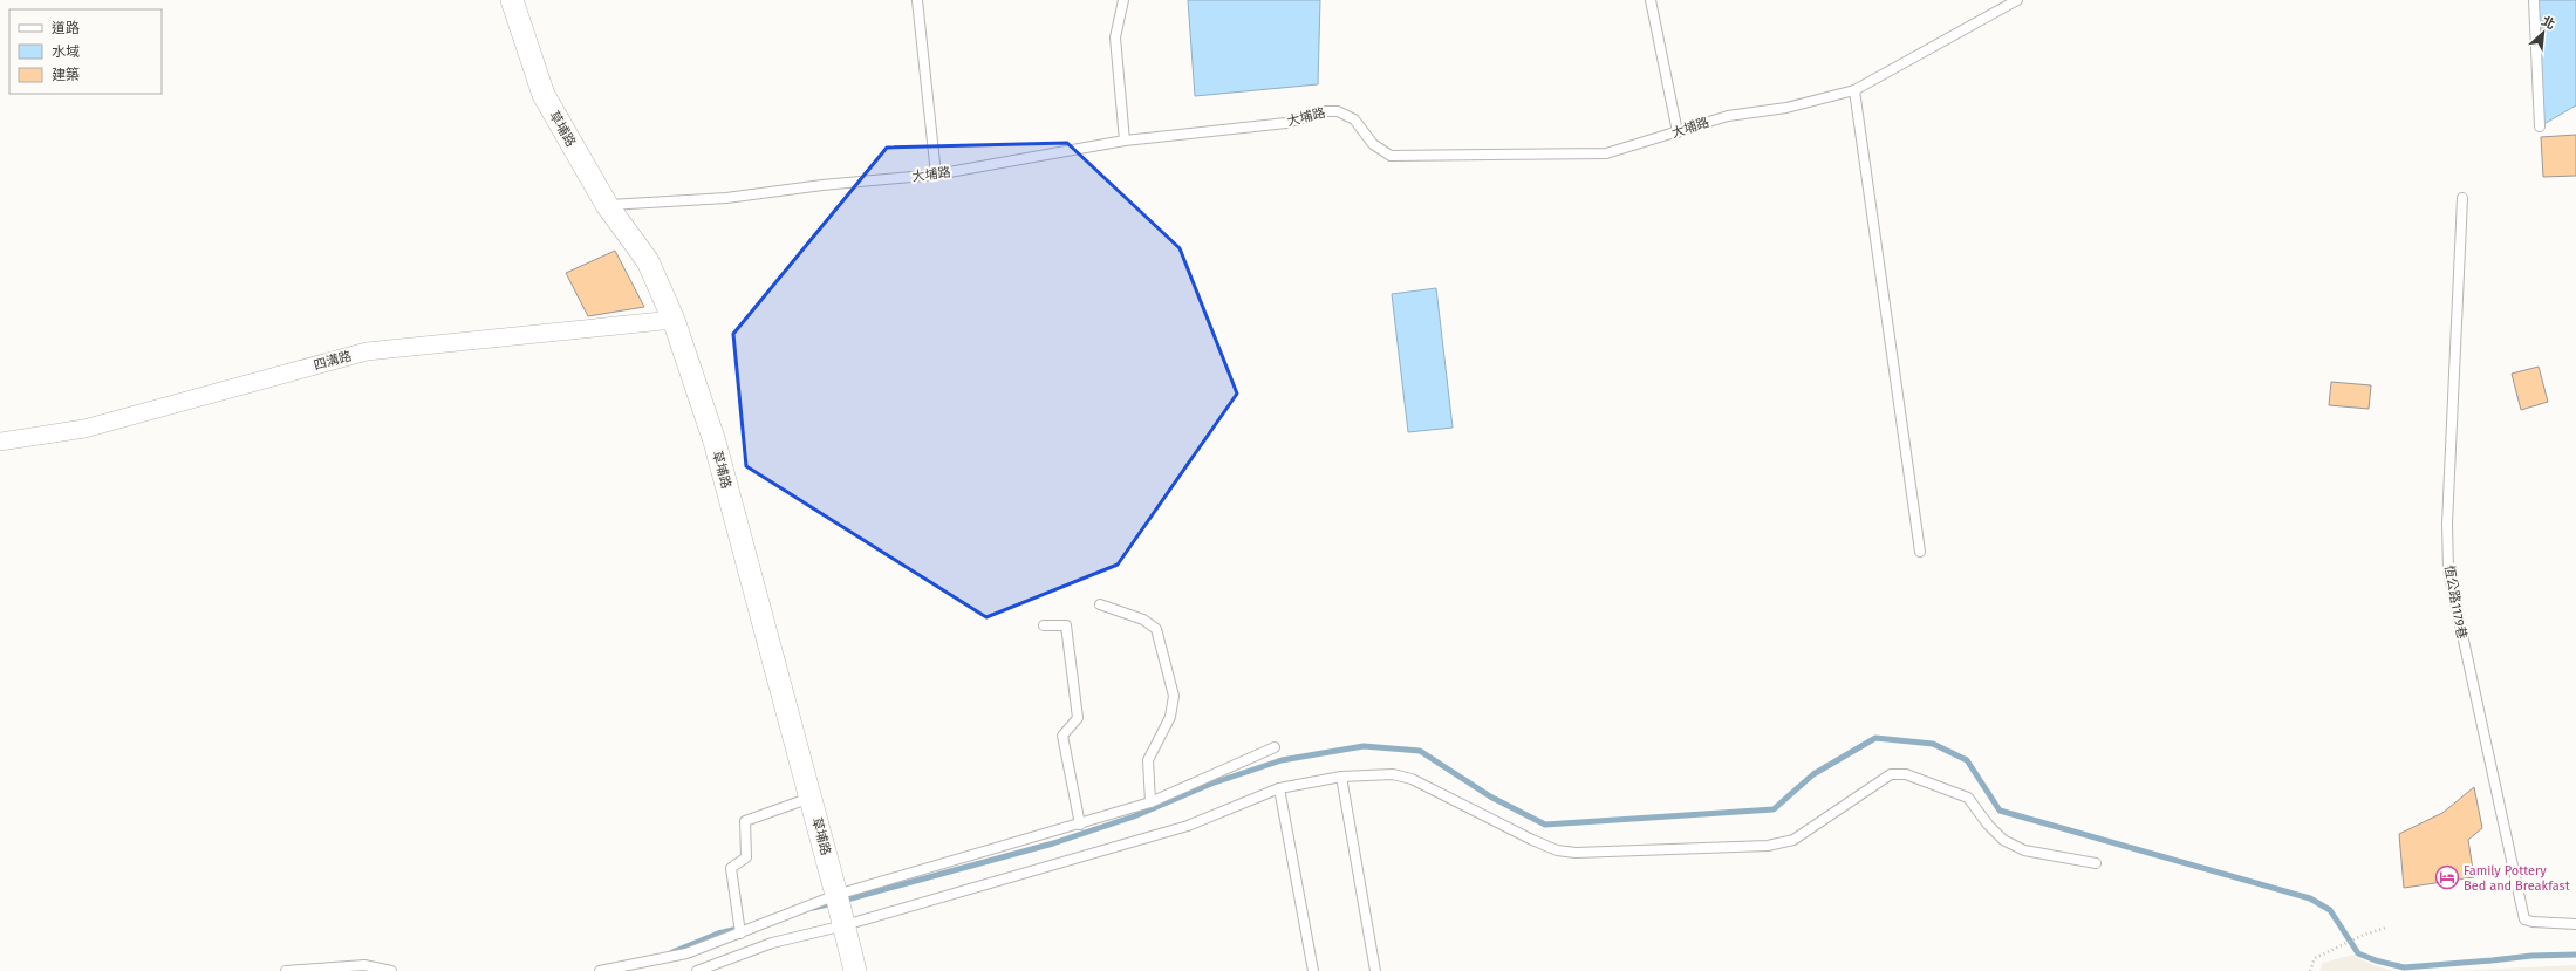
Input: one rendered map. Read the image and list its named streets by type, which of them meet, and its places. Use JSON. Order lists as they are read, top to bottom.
{
  "streets": {
    "street": ["草埔路", "四溝路"],
    "lane": ["大埔路", "恆公路1179巷"]
  },
  "crossings": [
    ["大埔路", "草埔路"],
    ["草埔路", "四溝路"]
  ],
  "places": {
    "hotel": ["Family Pottery Bed and Breakfast"]
  },
  "legend": ["道路", "水域", "建築"],
  "north": "top right"
}
